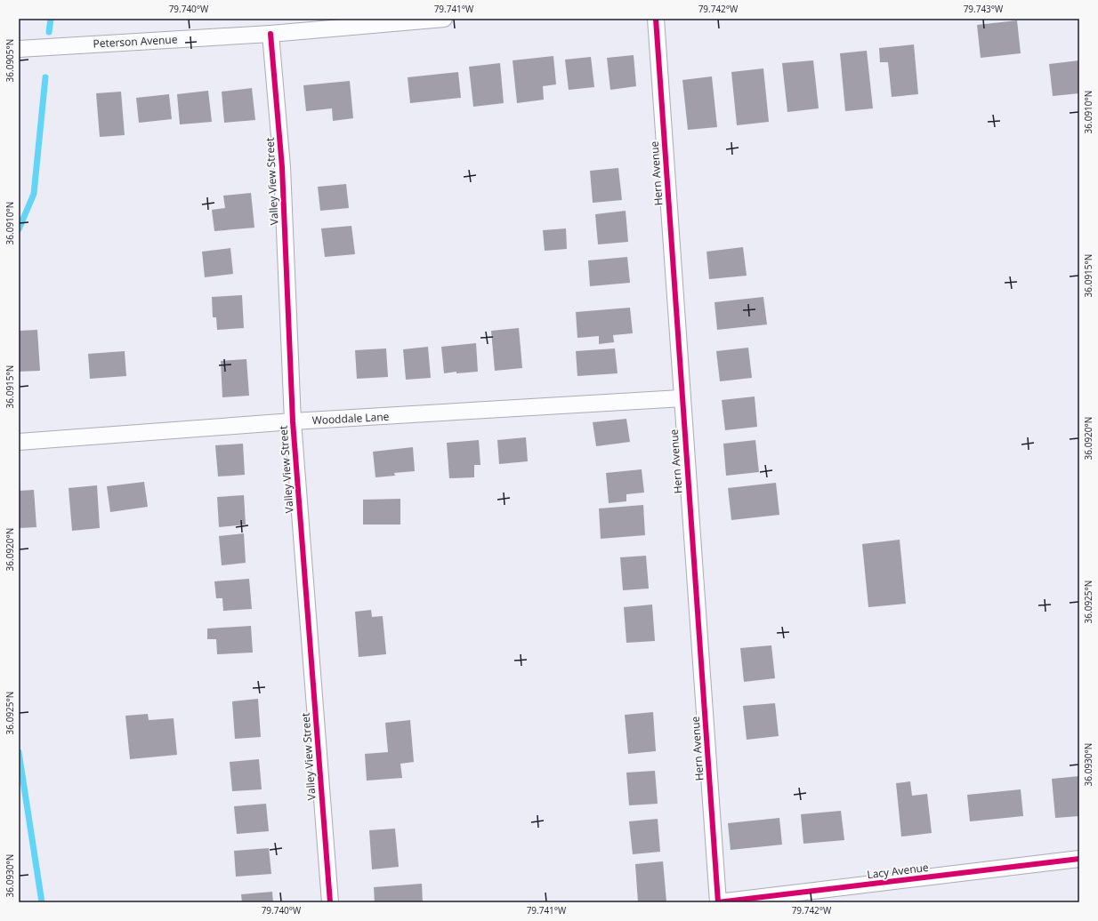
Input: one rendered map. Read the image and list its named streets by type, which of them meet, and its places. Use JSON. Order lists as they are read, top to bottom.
{
  "streets": {
    "street": [
      "Peterson Avenue",
      "Hern Avenue",
      "Valley View Street",
      "Wooddale Lane",
      "Lacy Avenue"
    ]
  },
  "crossings": [
    ["Peterson Avenue", "Valley View Street"],
    ["Hern Avenue", "Wooddale Lane"],
    ["Hern Avenue", "Lacy Avenue"],
    ["Valley View Street", "Wooddale Lane"]
  ],
  "coordinates": [
    "79.740°W",
    "79.741°W",
    "79.742°W",
    "79.743°W",
    "36.0905°N",
    "36.0910°N",
    "36.0915°N",
    "36.0920°N",
    "36.0925°N",
    "36.0930°N"
  ]
}
